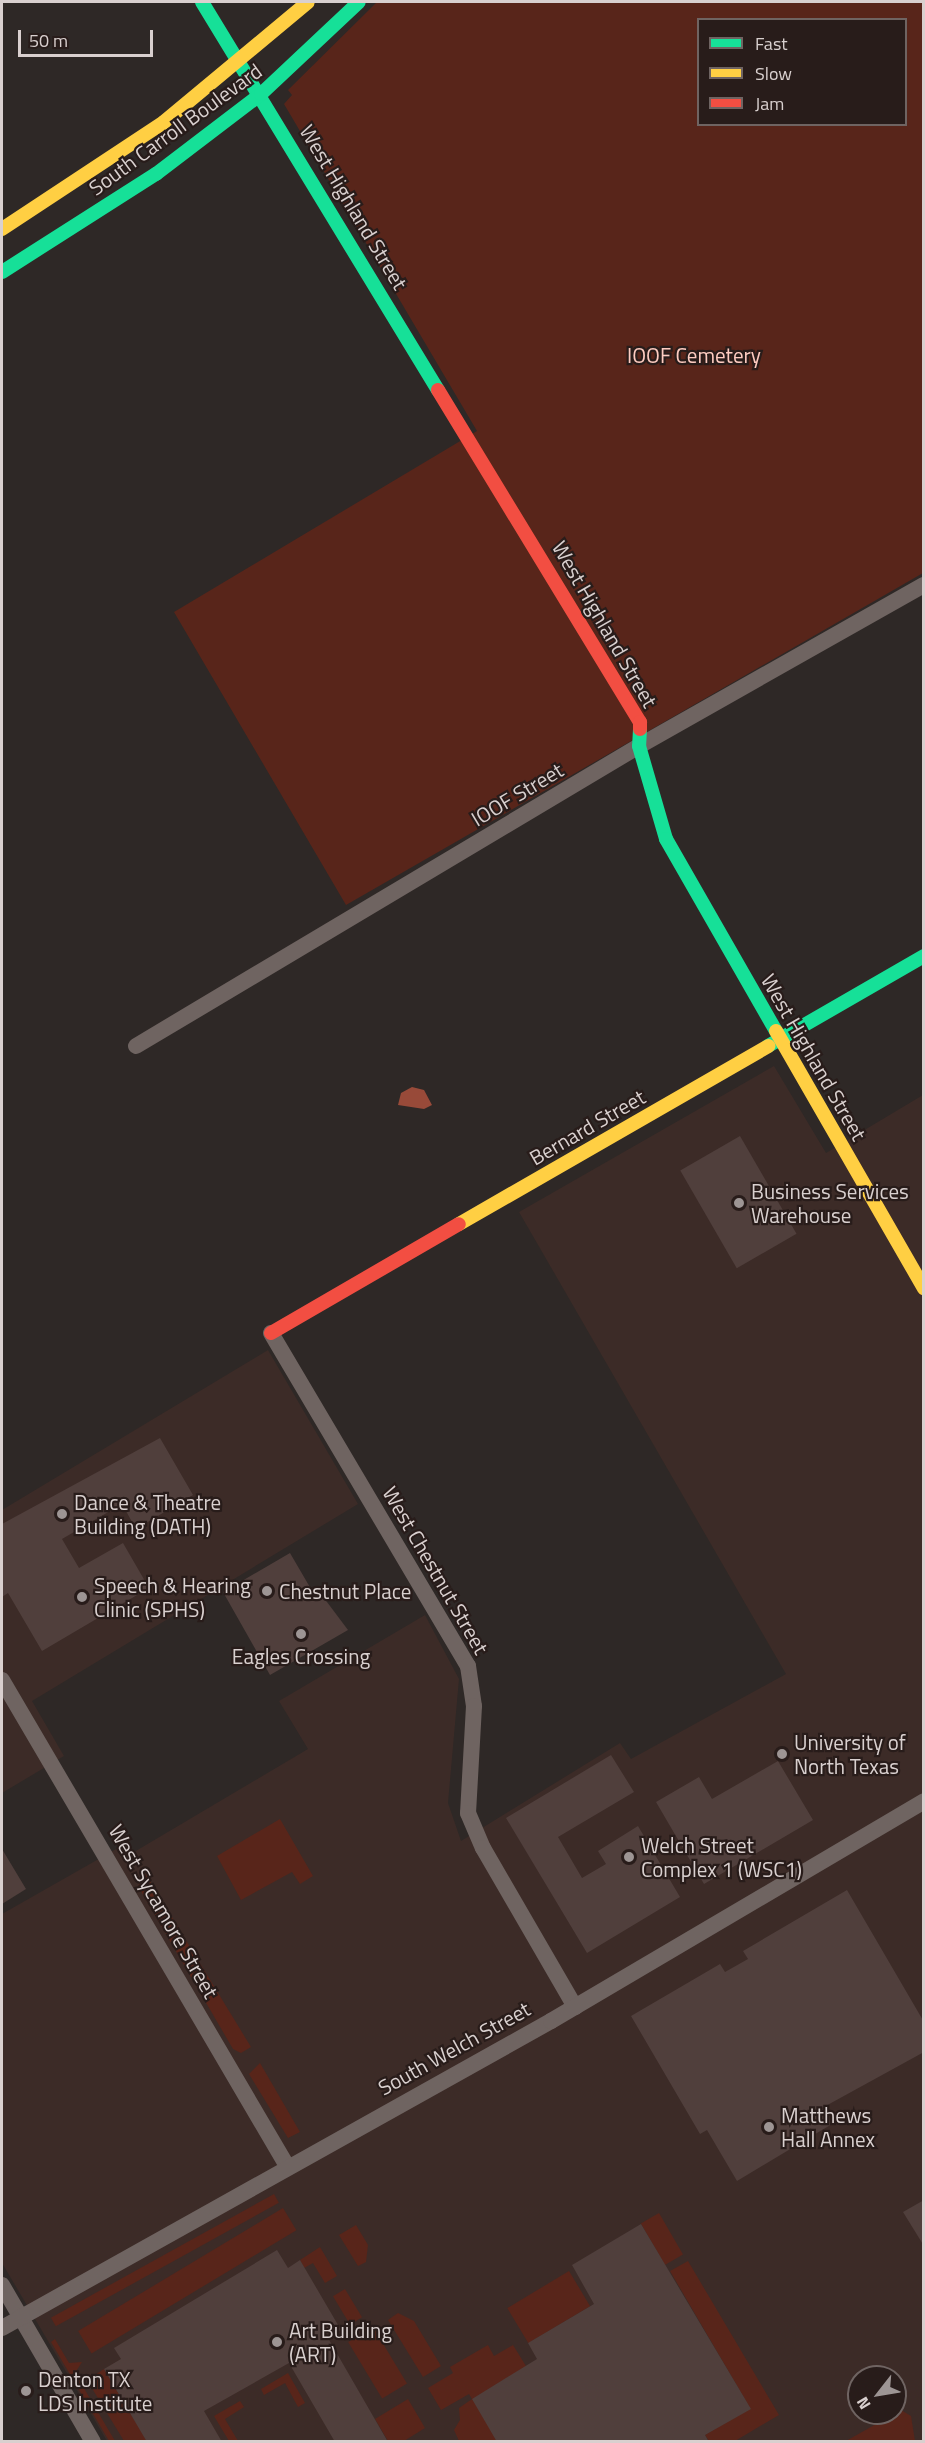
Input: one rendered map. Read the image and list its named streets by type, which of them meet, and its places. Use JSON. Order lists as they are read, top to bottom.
{
  "streets": {
    "street": [
      "South Carroll Boulevard",
      "West Highland Street",
      "IOOF Street",
      "Bernard Street",
      "West Chestnut Street",
      "West Sycamore Street",
      "South Welch Street"
    ]
  },
  "crossings": [
    ["South Carroll Boulevard", "West Highland Street"],
    ["West Highland Street", "IOOF Street"],
    ["West Highland Street", "Bernard Street"],
    ["Bernard Street", "West Chestnut Street"],
    ["West Chestnut Street", "South Welch Street"],
    ["West Sycamore Street", "South Welch Street"]
  ],
  "parks": ["IOOF Cemetery"],
  "places": [
    "Business Services Warehouse",
    "Dance & Theatre Building (DATH)",
    "Chestnut Place",
    "Speech & Hearing Clinic (SPHS)",
    "Eagles Crossing",
    "University of North Texas",
    "Welch Street Complex 1 (WSC1)",
    "Matthews Hall Annex",
    "Art Building (ART)",
    "Denton TX LDS Institute"
  ],
  "legend": ["Fast", "Slow", "Jam"],
  "scale_bar": "50 m",
  "north": "bottom left"
}
